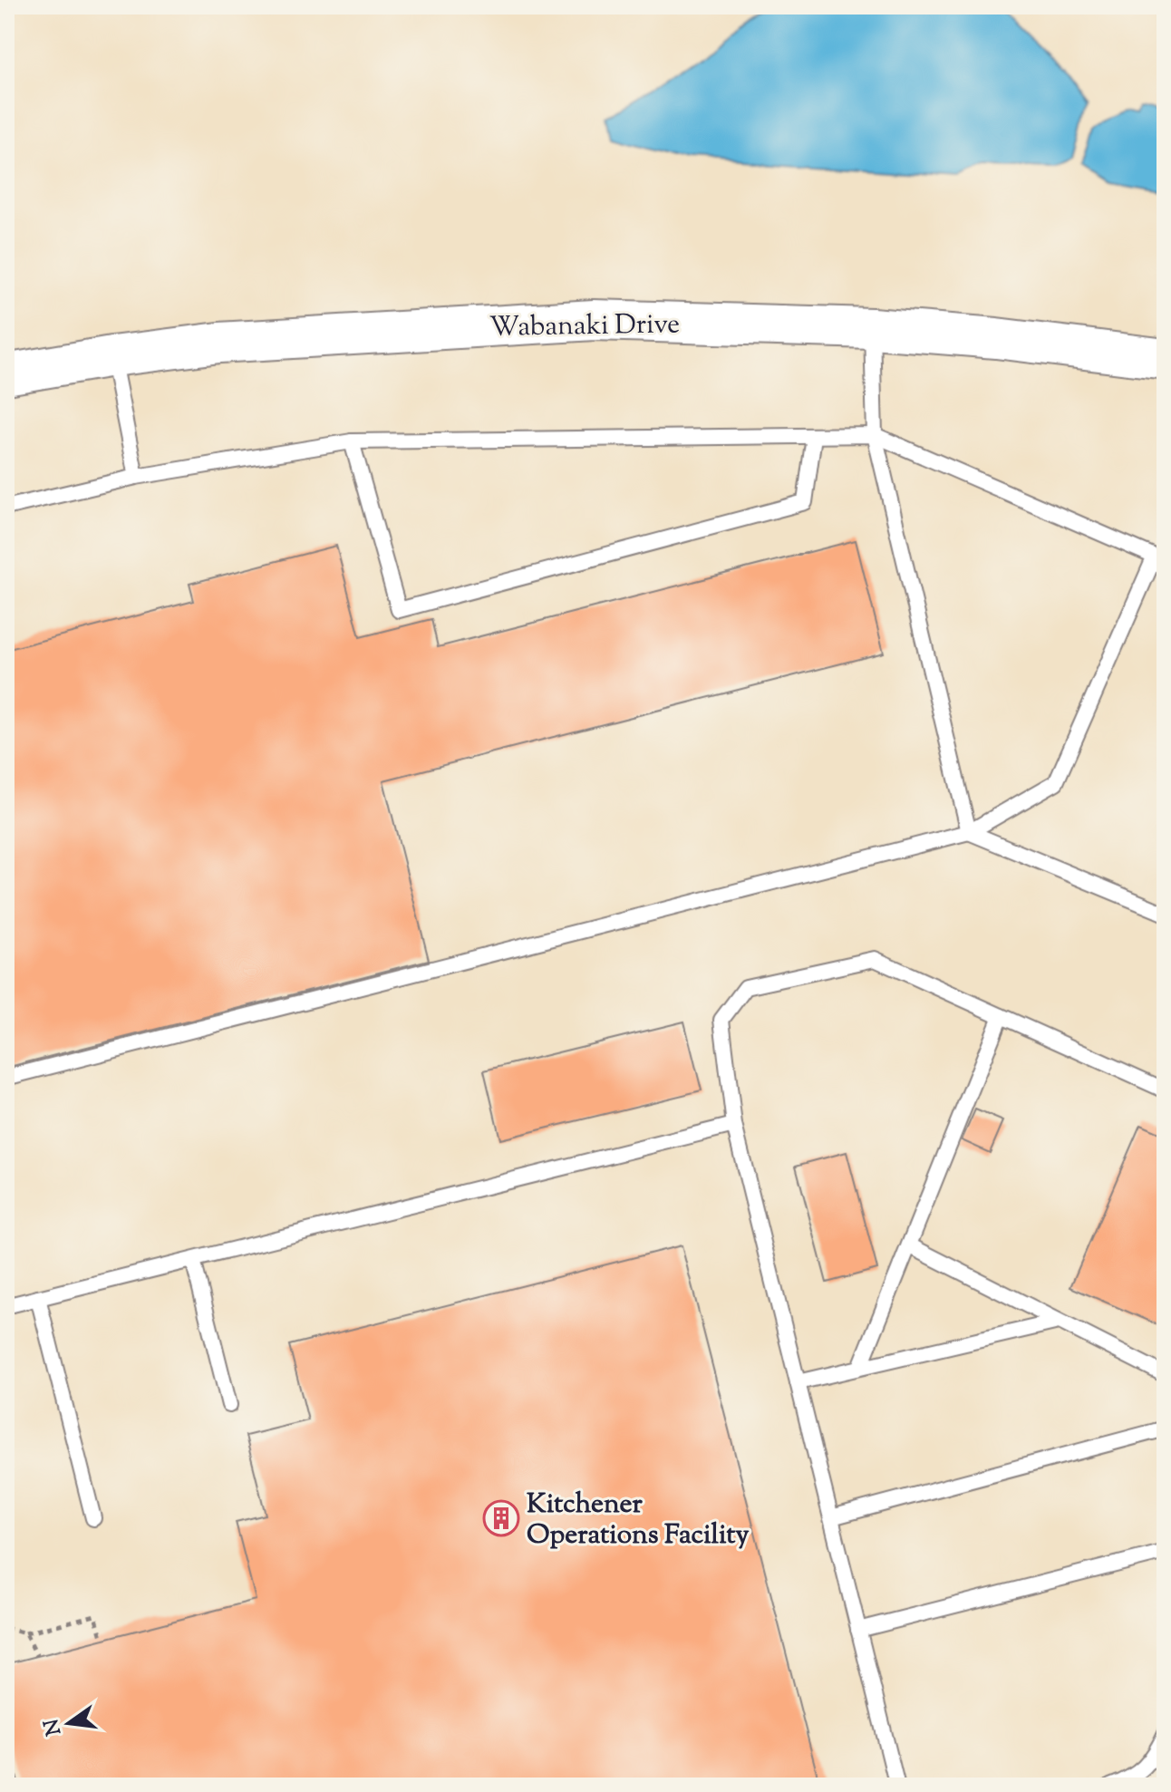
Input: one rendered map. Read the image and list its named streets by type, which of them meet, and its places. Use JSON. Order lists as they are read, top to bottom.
{
  "streets": {
    "street": ["Wabanaki Drive"]
  },
  "places": {
    "building": ["Kitchener Operations Facility"]
  },
  "north": "left"
}
